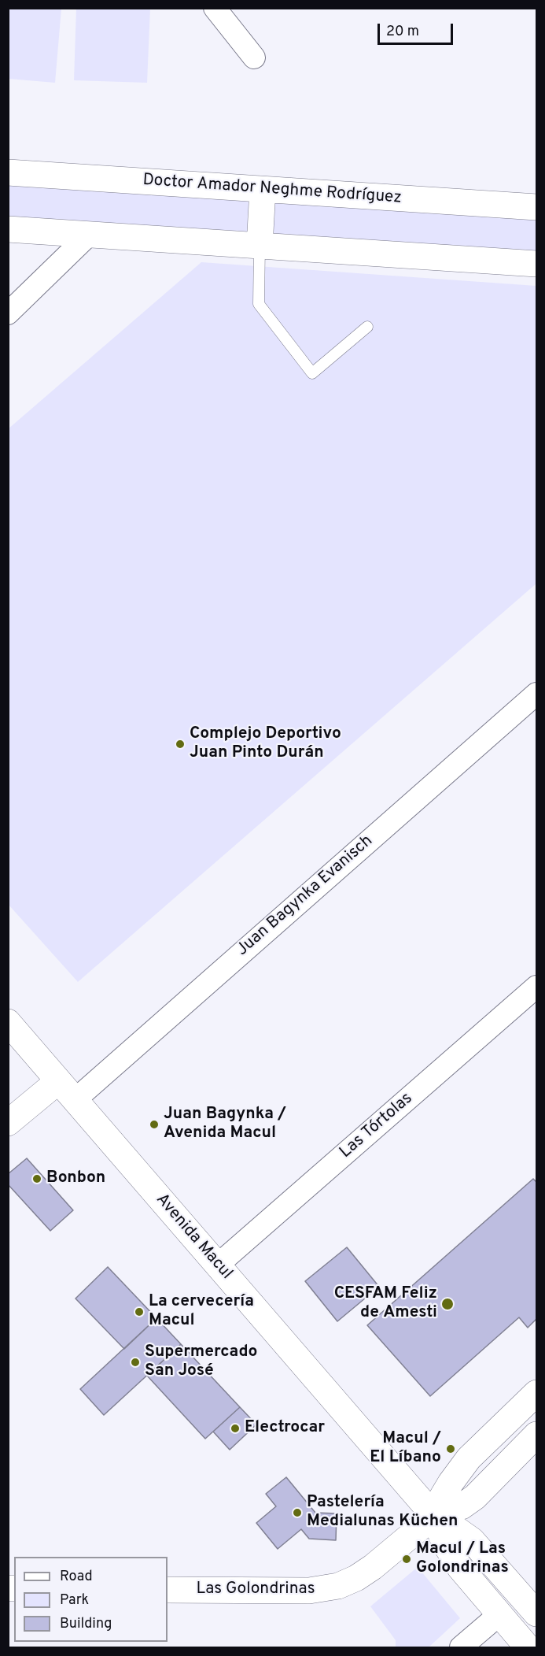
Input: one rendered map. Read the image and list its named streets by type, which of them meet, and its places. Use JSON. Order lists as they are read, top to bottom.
{
  "streets": {
    "main road": ["Doctor Amador Neghme Rodríguez", "Avenida Macul", "Las Golondrinas"],
    "street": ["Juan Bagynka Evanisch", "Las Tórtolas"]
  },
  "crossings": [
    ["Juan Bagynka Evanisch", "Avenida Macul"],
    ["Las Tórtolas", "Avenida Macul"],
    ["Avenida Macul", "Las Golondrinas"]
  ],
  "places": [
    "Complejo Deportivo Juan Pinto Durán",
    "Juan Bagynka / Avenida Macul",
    "Bonbon",
    "CESFAM Feliz de Amesti",
    "La cervecería Macul",
    "Supermercado San José",
    "Electrocar",
    "Macul / El Líbano",
    "Pastelería Medialunas Küchen",
    "Macul / Las Golondrinas"
  ],
  "legend": ["Road", "Park", "Building"],
  "scale_bar": "20 m"
}
